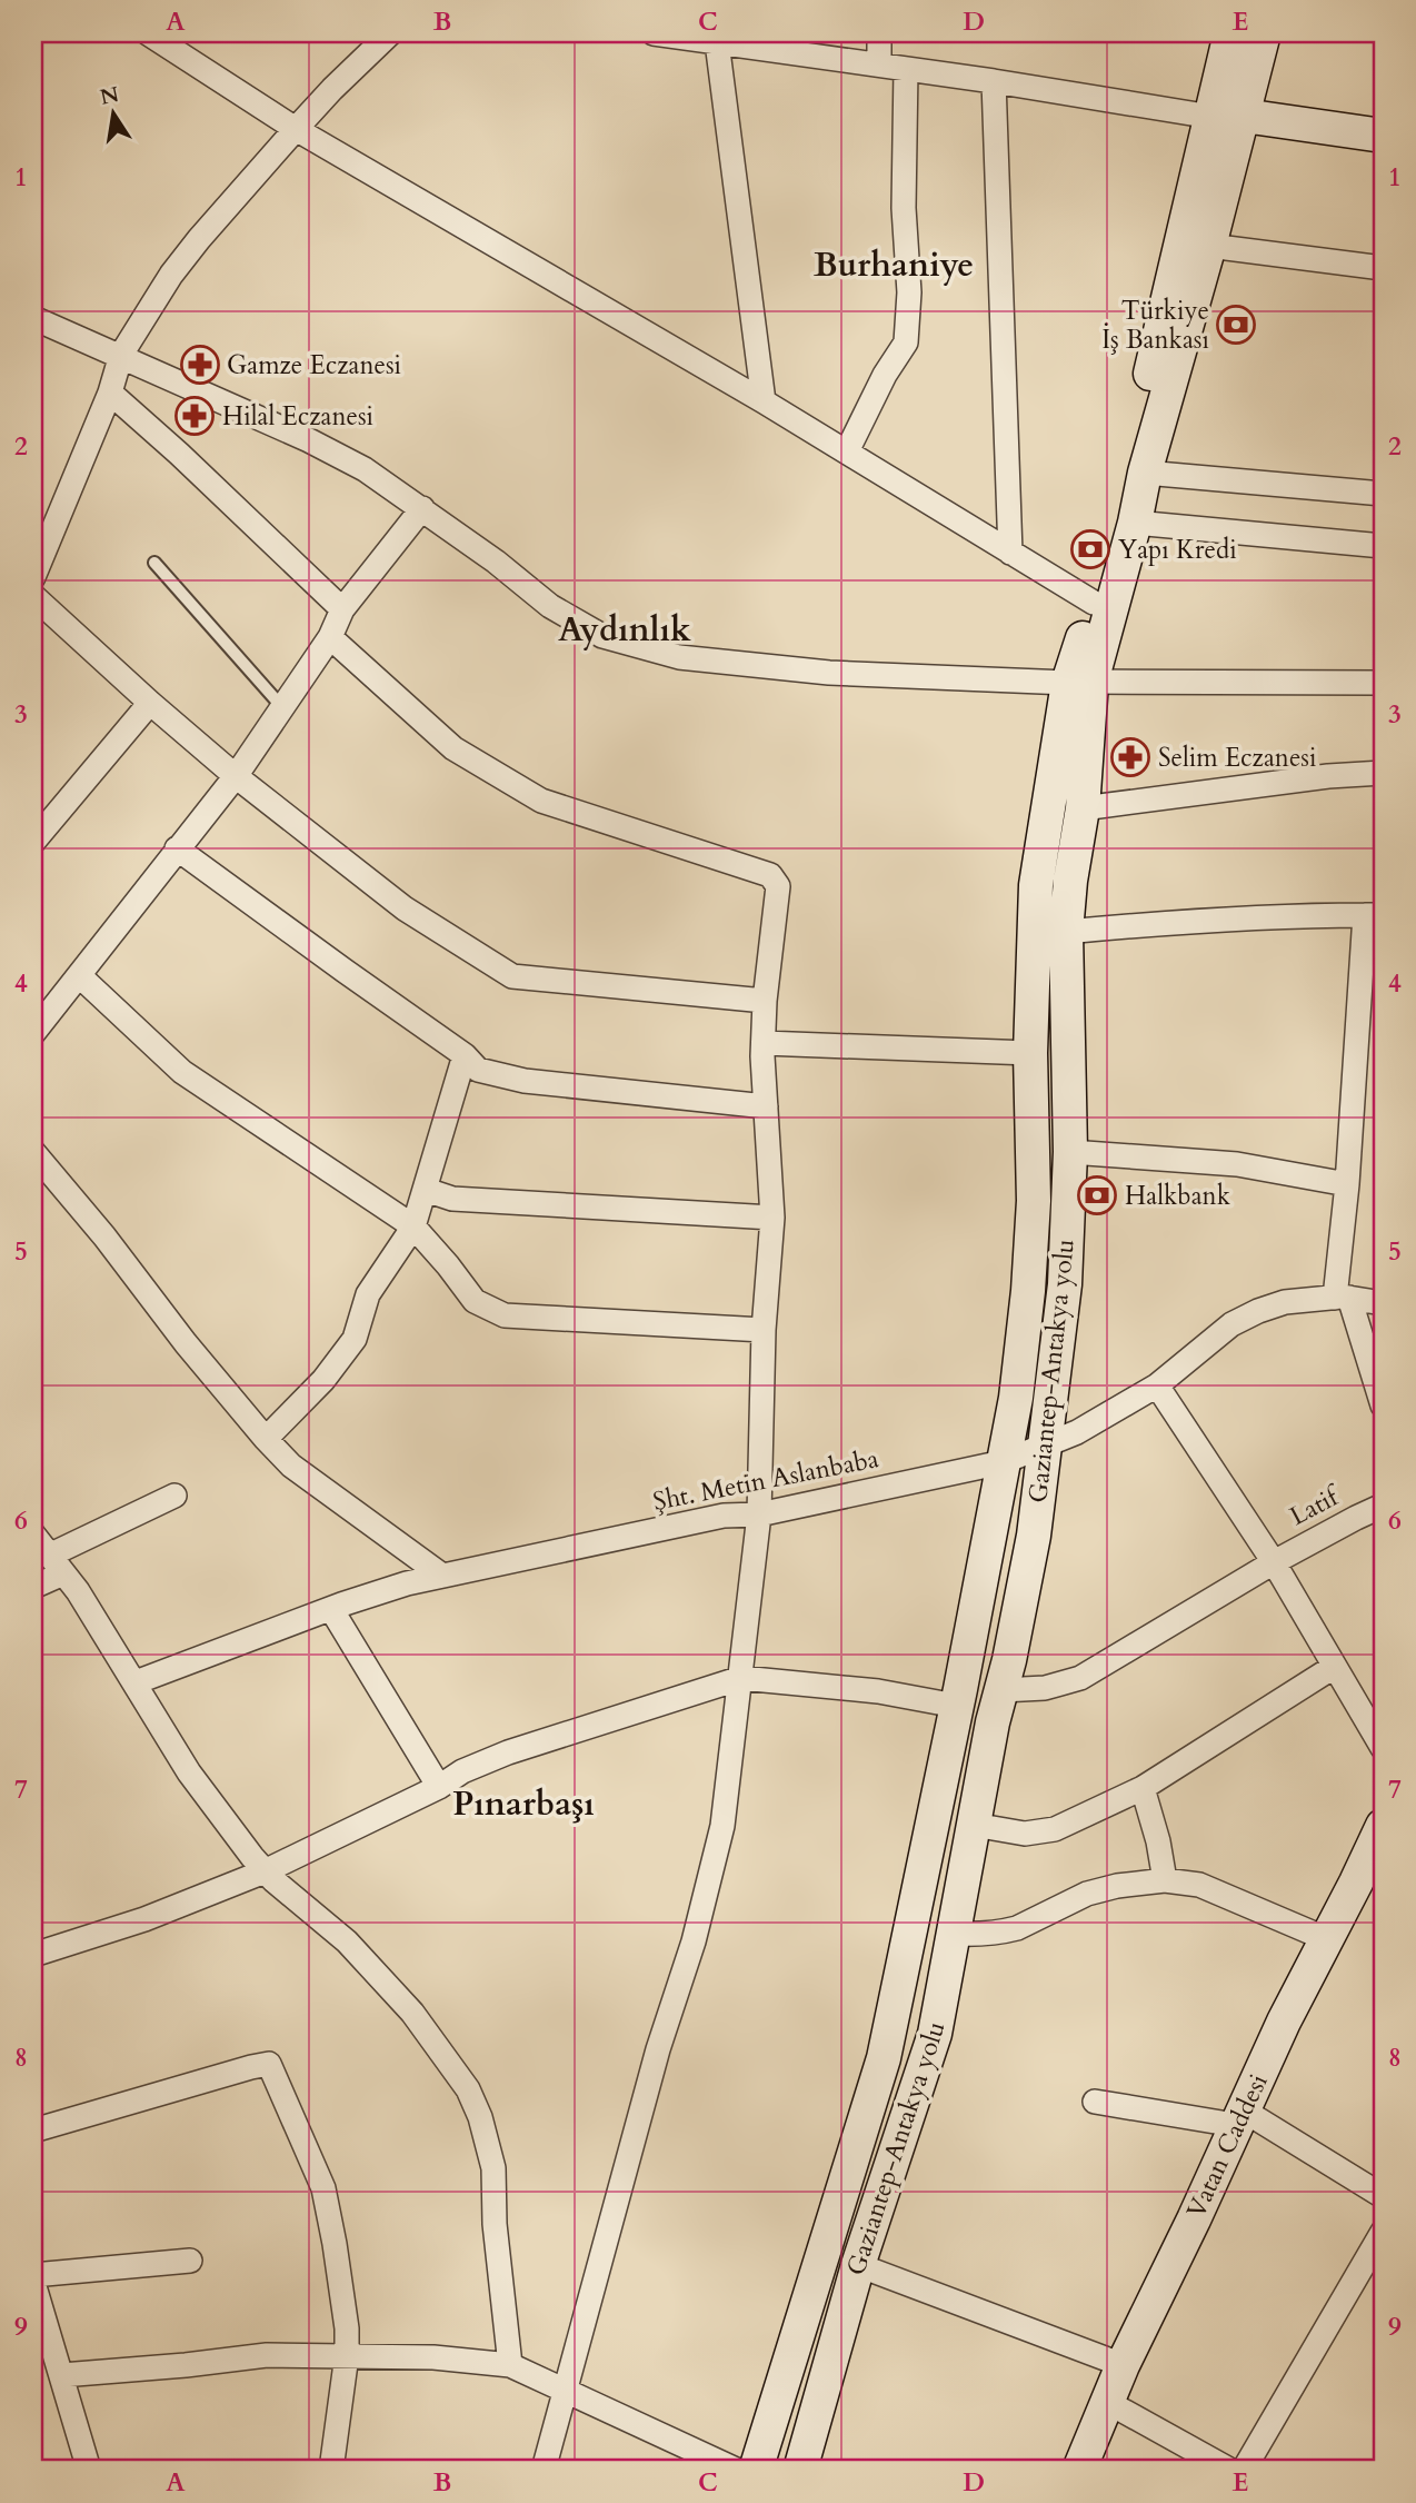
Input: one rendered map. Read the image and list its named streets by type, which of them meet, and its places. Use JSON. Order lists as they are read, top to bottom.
{
  "streets": {
    "main road": ["Gaziantep-Antakya yolu", "Vatan Caddesi"],
    "street": ["Şht. Metin Aslanbaba", "Latif"]
  },
  "crossings": [
    ["Gaziantep-Antakya yolu", "Şht. Metin Aslanbaba"],
    ["Gaziantep-Antakya yolu", "Latif"]
  ],
  "districts": ["Burhaniye", "Aydınlık", "Pınarbaşı"],
  "places": {
    "bank": ["Türkiye İş Bankası", "Yapı Kredi", "Halkbank"],
    "pharmacy": ["Gamze Eczanesi", "Hilal Eczanesi", "Selim Eczanesi"]
  },
  "north": "top",
  "grid": {
    "columns": [
      "A",
      "B",
      "C",
      "D",
      "E"
    ],
    "rows": [
      "1",
      "2",
      "3",
      "4",
      "5",
      "6",
      "7",
      "8",
      "9"
    ]
  }
}
